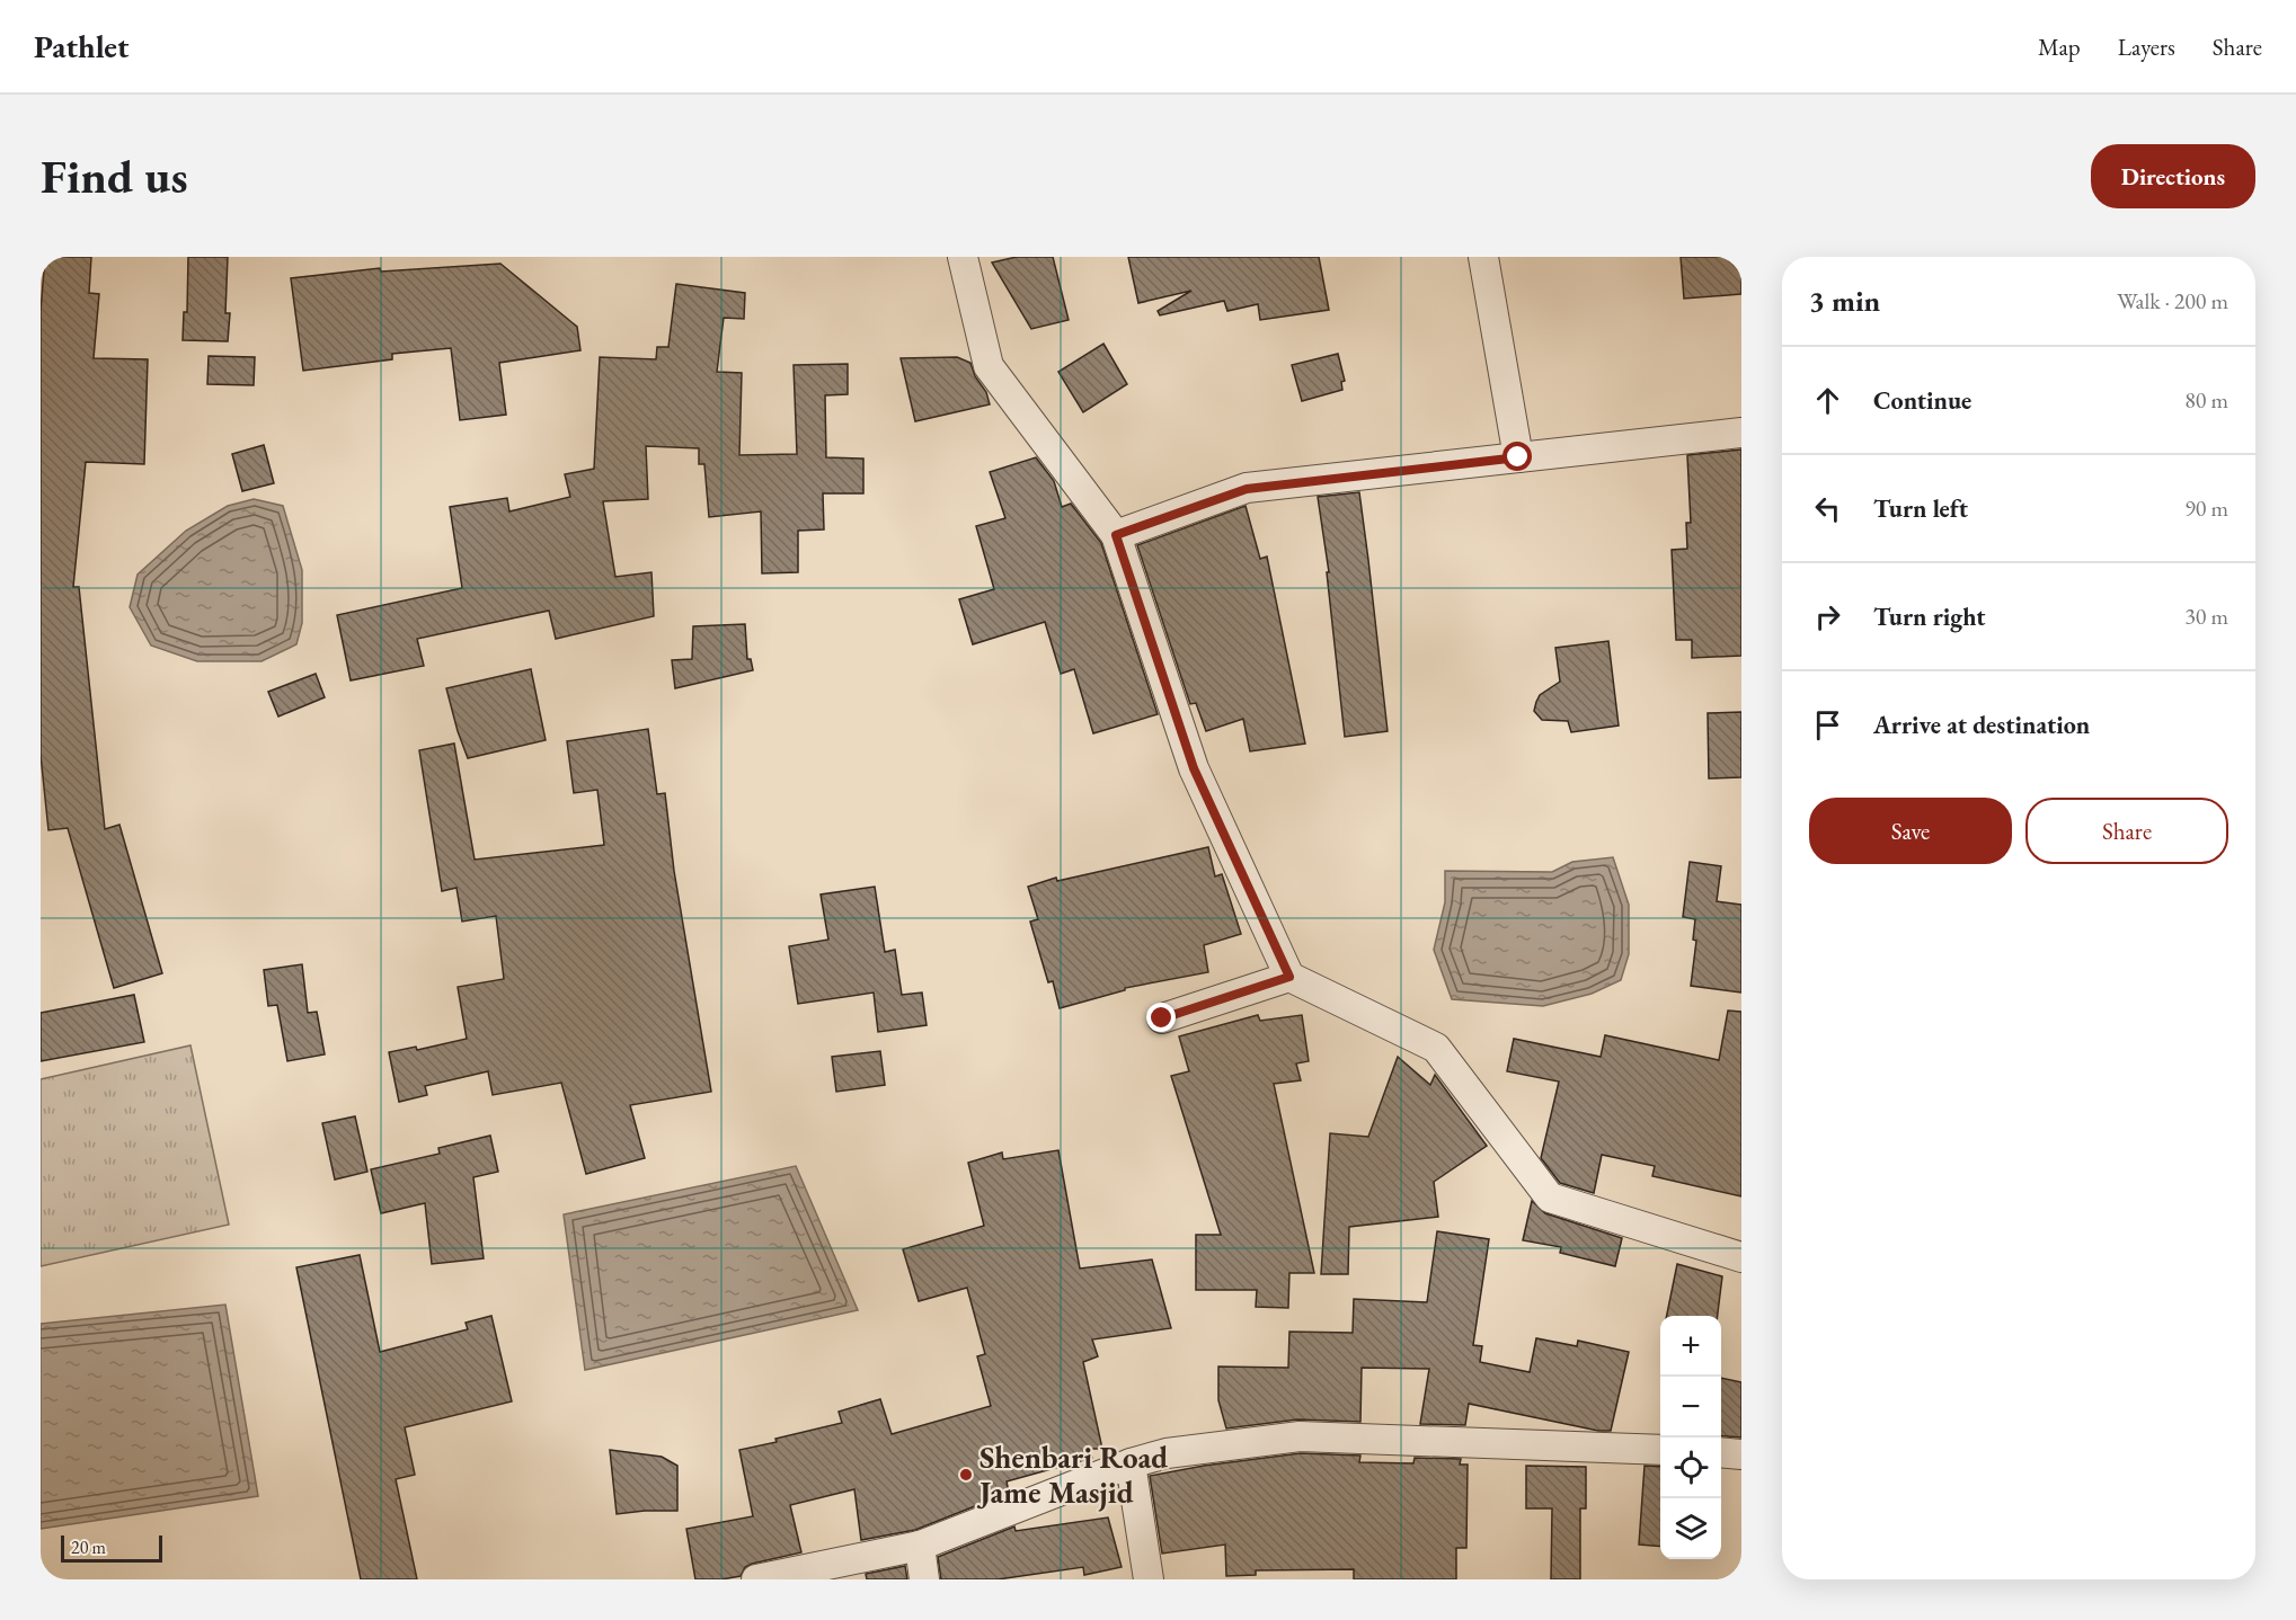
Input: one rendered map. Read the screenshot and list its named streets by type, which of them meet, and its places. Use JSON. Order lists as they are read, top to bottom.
{
  "places": ["Shenbari Road Jame Masjid"],
  "scale_bar": "20 m",
  "page": {
    "header": "Pathlet",
    "nav": ["Map", "Layers", "Share"],
    "buttons": [
      "Directions",
      ["Save", "Share"]
    ],
    "title": "Find us",
    "heading": ["3 min", "Walk · 200 m"],
    "list": [
      ["Continue", "80 m"],
      ["Turn left", "90 m"],
      ["Turn right", "30 m"],
      "Arrive at destination"
    ],
    "map_buttons": ["+", "−"],
    "scale": "20 m"
  }
}
